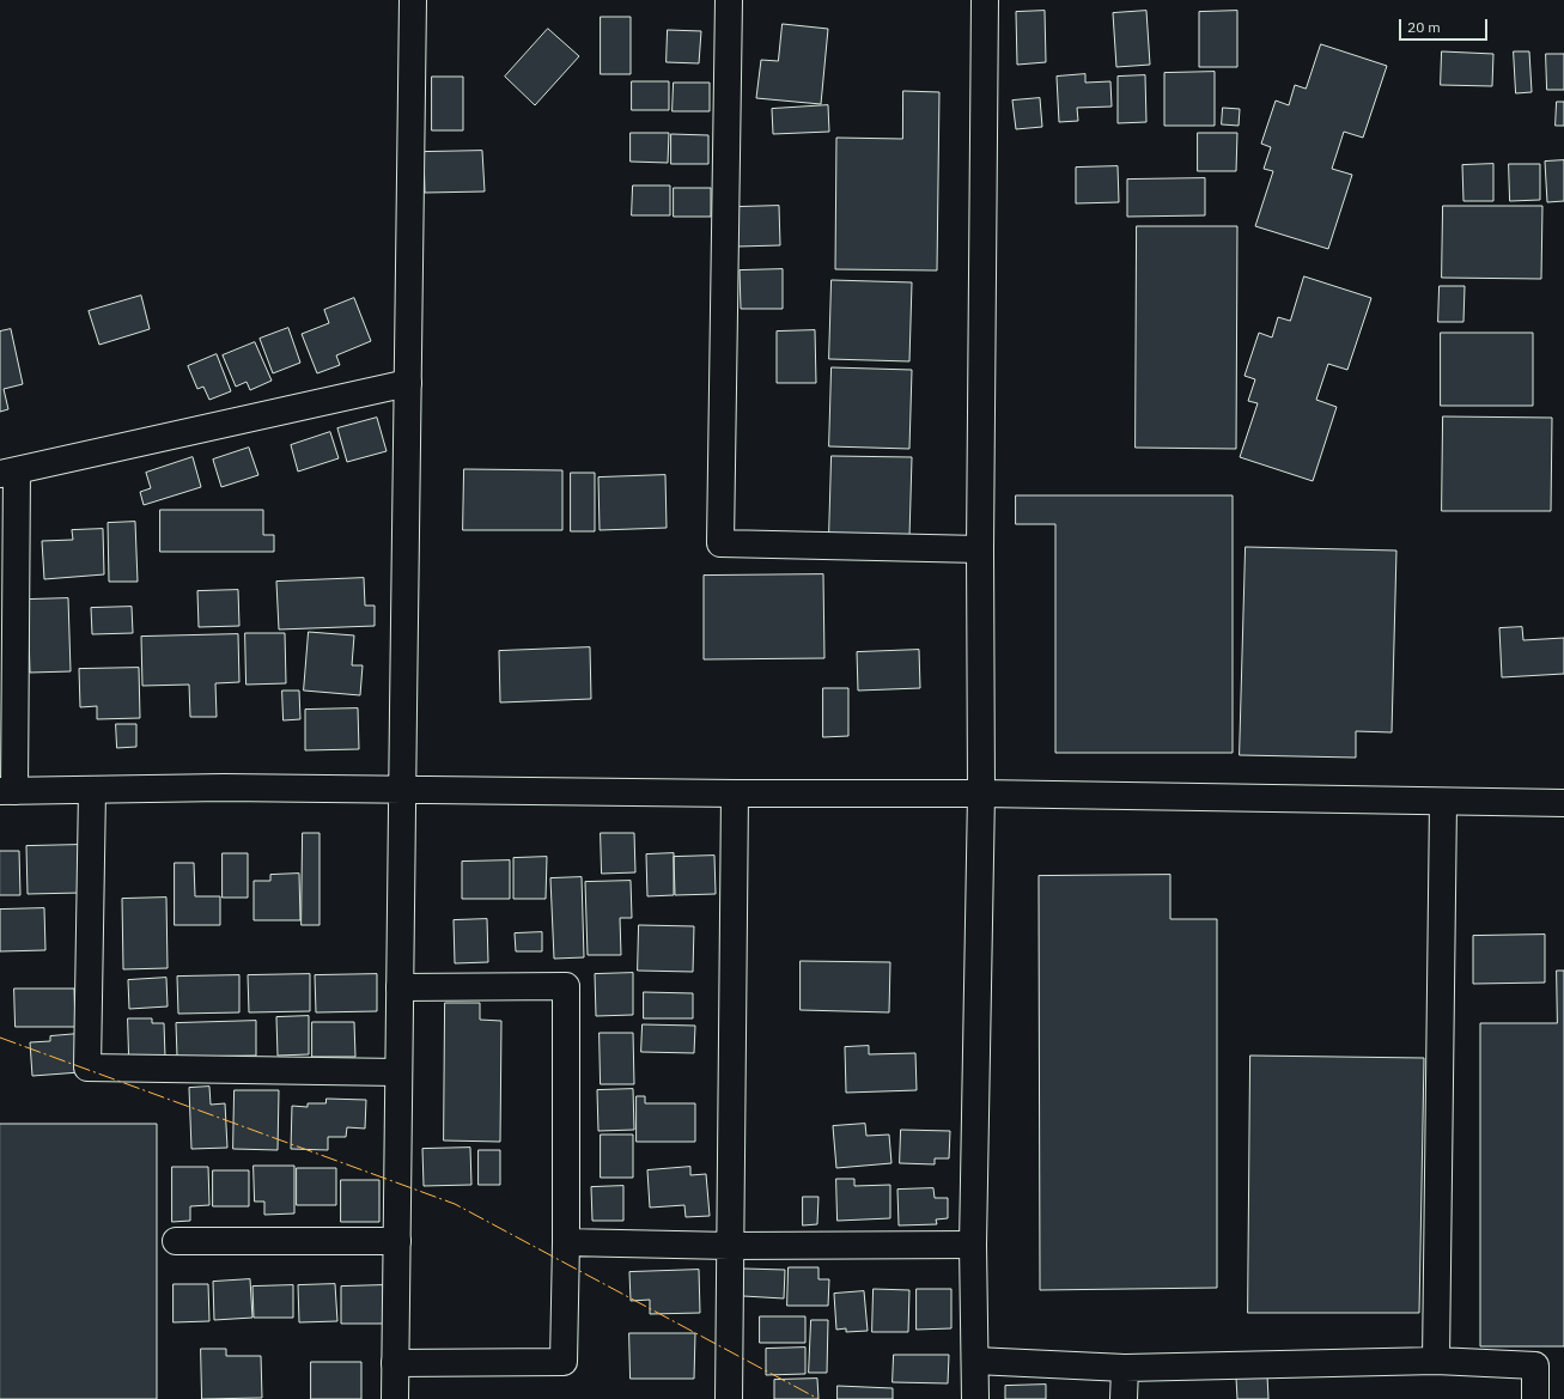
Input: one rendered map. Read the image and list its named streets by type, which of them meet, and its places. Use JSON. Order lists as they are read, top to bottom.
{
  "scale_bar": "20 m"
}
